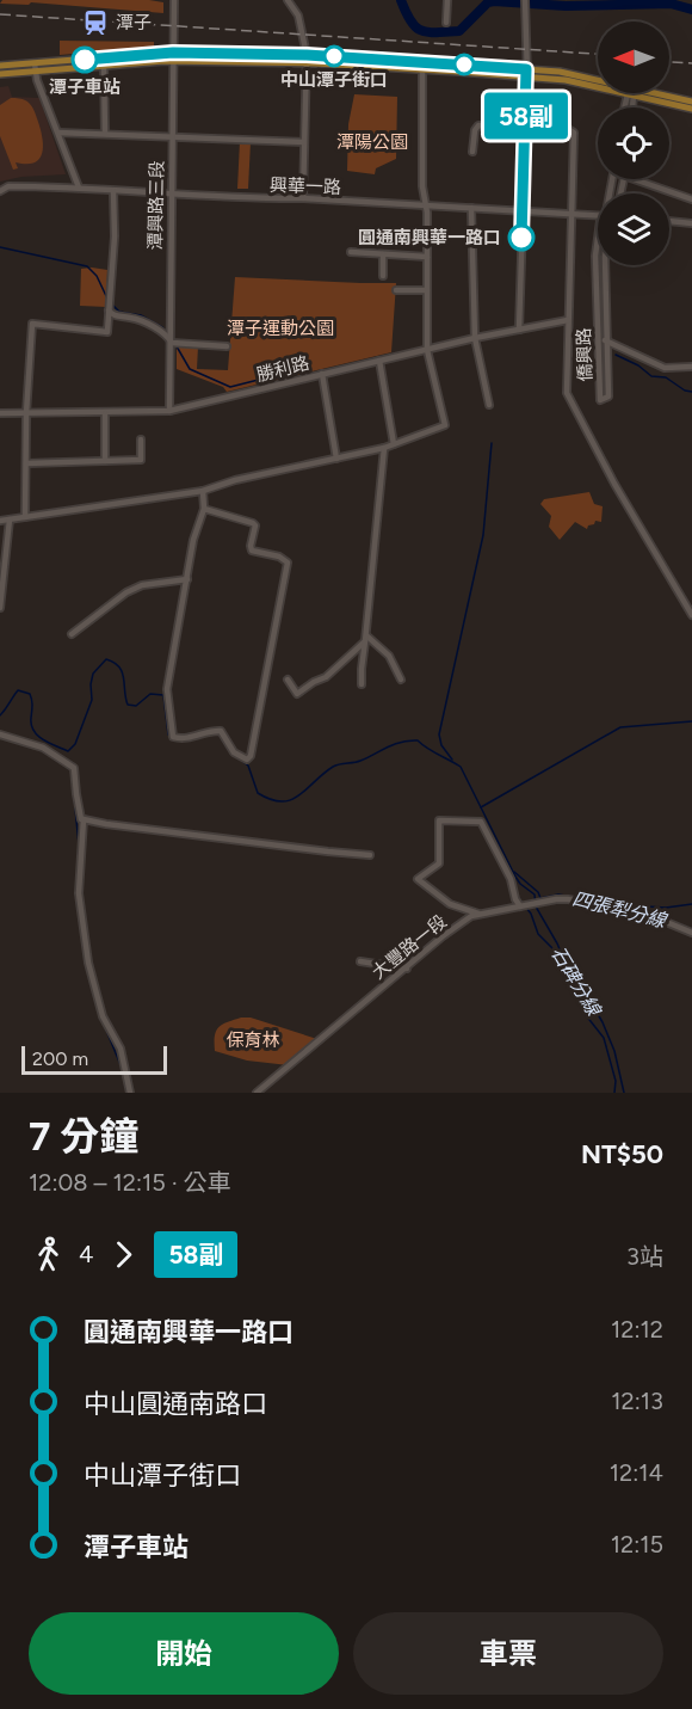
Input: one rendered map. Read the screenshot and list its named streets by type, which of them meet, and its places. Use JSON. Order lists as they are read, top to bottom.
{
  "streets": {
    "street": [
      "興華一路",
      "潭興路三段",
      "僑興路",
      "勝利路",
      "大豐路一段"
    ]
  },
  "crossings": [
    ["興華一路", "潭興路三段"],
    ["潭興路三段", "勝利路"]
  ],
  "water": ["四張犁分線", "石碑分線"],
  "parks": ["潭陽公園", "潭子運動公園", "保育林"],
  "places": {
    "station": ["潭子"],
    "other": ["中山潭子街口", "潭子車站", "圓通南興華一路口"]
  },
  "lines": ["bus line 58副"],
  "scale_bar": "200 m",
  "north": "left",
  "page": {
    "on_map": "58副",
    "scale": "200 m",
    "heading": ["7 分鐘", "12:08 – 12:15 · 公車", "NT$50"],
    "legs": ["4", "58副", "3站"],
    "list": [
      {
        "name": "圓通南興華一路口",
        "value": "12:12"
      },
      {
        "name": "中山圓通南路口",
        "value": "12:13"
      },
      {
        "name": "中山潭子街口",
        "value": "12:14"
      },
      {
        "name": "潭子車站",
        "value": "12:15"
      }
    ],
    "buttons": ["開始", "車票"]
  }
}
